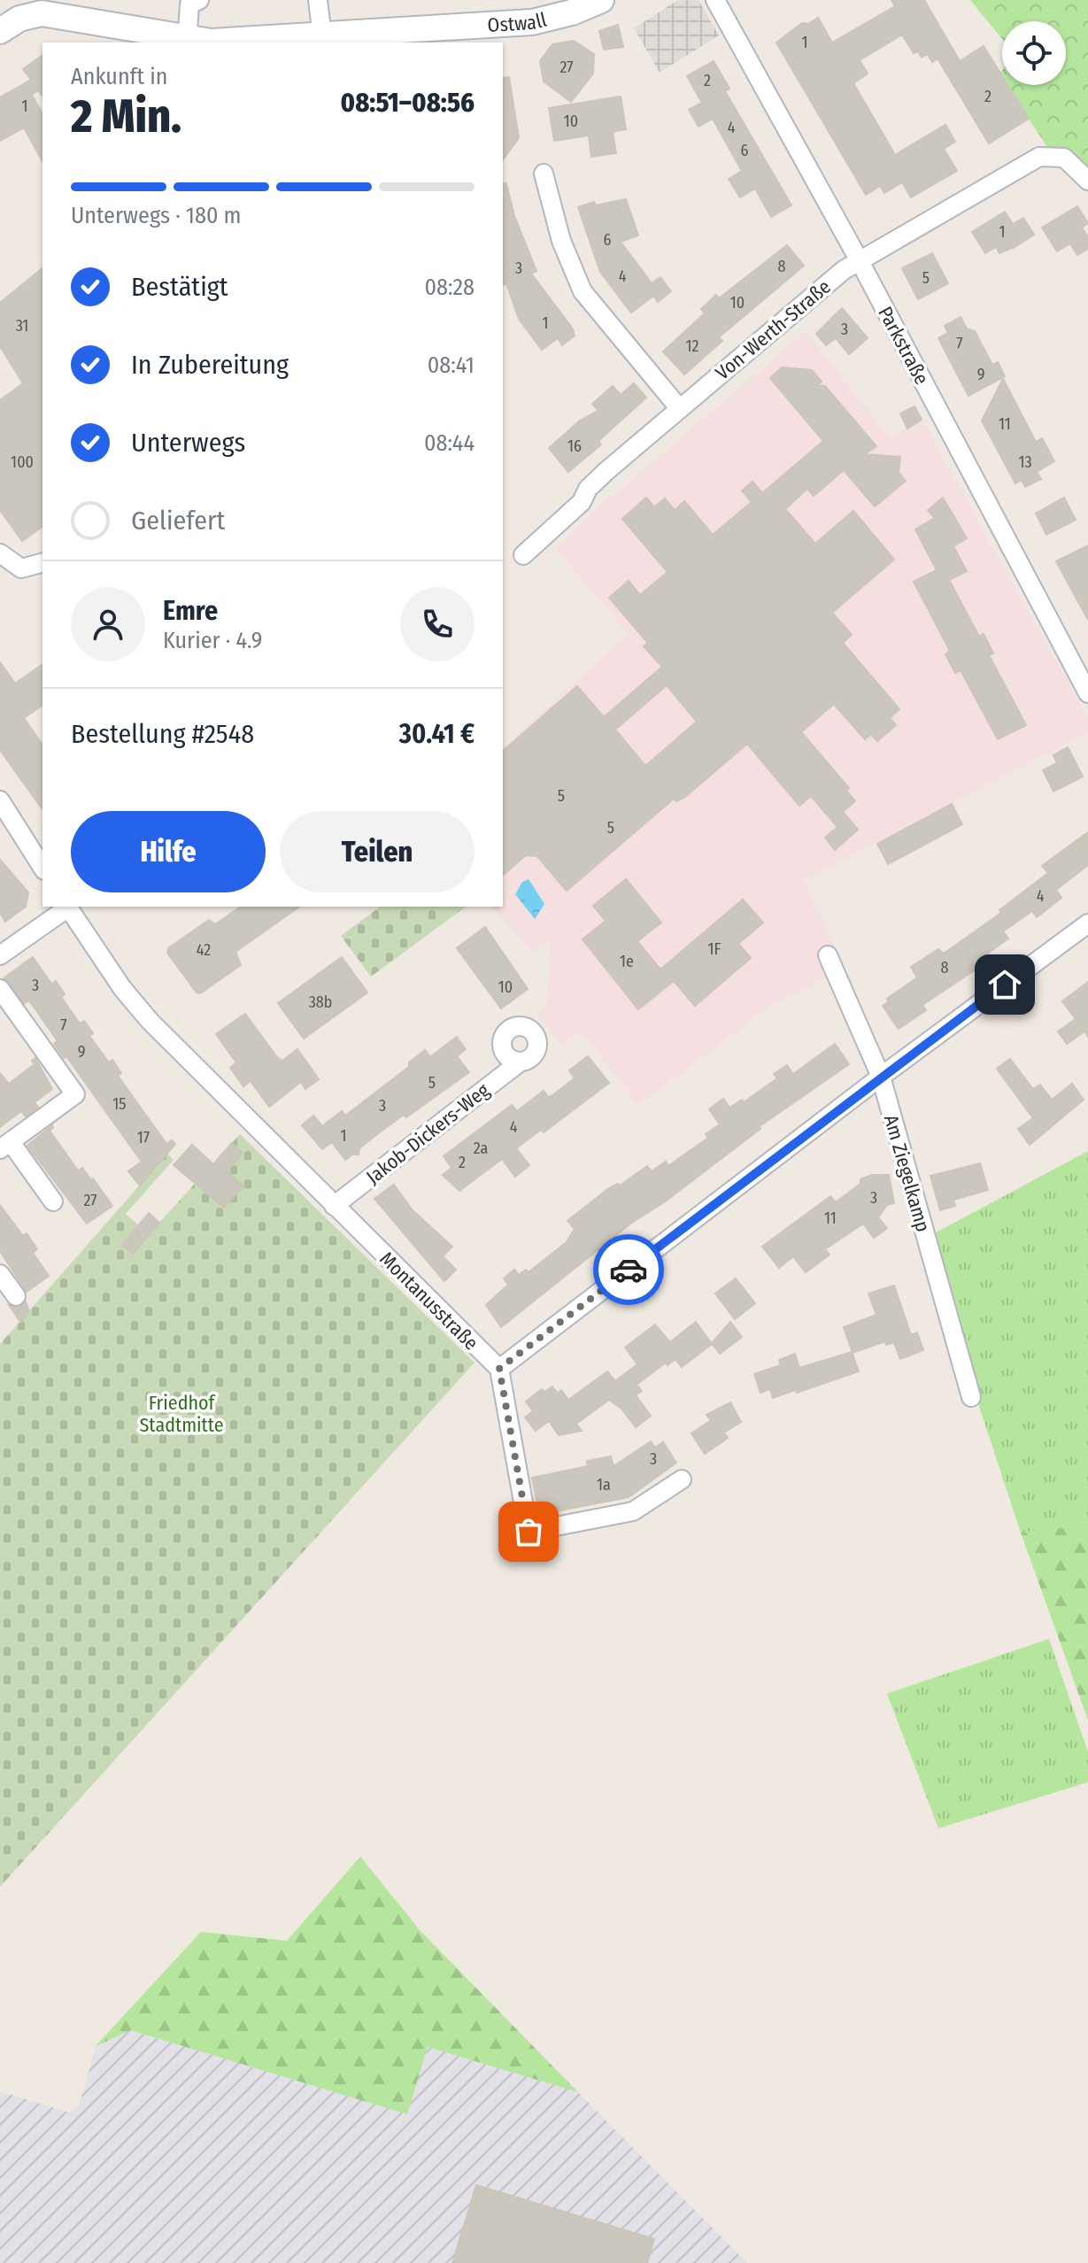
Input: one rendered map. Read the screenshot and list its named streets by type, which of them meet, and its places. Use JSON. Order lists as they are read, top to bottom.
{
  "streets": {
    "main road": ["Ostwall"],
    "street": [
      "Von-Werth-Straße",
      "Parkstraße",
      "Jakob-Dickers-Weg",
      "Am Ziegelkamp",
      "Montanusstraße"
    ]
  },
  "crossings": [
    ["Von-Werth-Straße", "Parkstraße"],
    ["Jakob-Dickers-Weg", "Montanusstraße"]
  ],
  "parks": ["Friedhof Stadtmitte"],
  "house_numbers": [
    "1",
    "27",
    "2",
    "2",
    "1",
    "10",
    "4",
    "6",
    "1",
    "6",
    "8",
    "3",
    "4",
    "5",
    "10",
    "1",
    "31",
    "3",
    "7",
    "12",
    "9",
    "11",
    "16",
    "100",
    "13",
    "5",
    "5",
    "4",
    "1F",
    "42",
    "1e",
    "8",
    "3",
    "10",
    "38b",
    "7",
    "9",
    "5",
    "15",
    "3",
    "4",
    "1",
    "17",
    "2a",
    "2",
    "3",
    "27",
    "11",
    "3",
    "1a"
  ],
  "page": {
    "heading": ["2 Min.", "Ankunft in", "08:51–08:56"],
    "panel": [
      "Emre",
      "Kurier · 4.9",
      "Bestellung #2548",
      "30.41 €"
    ],
    "bar": "Unterwegs · 180 m",
    "list": [
      ["Bestätigt", "08:28"],
      ["In Zubereitung", "08:41"],
      ["Unterwegs", "08:44"],
      "Geliefert"
    ],
    "buttons": ["Hilfe", "Teilen"]
  }
}
